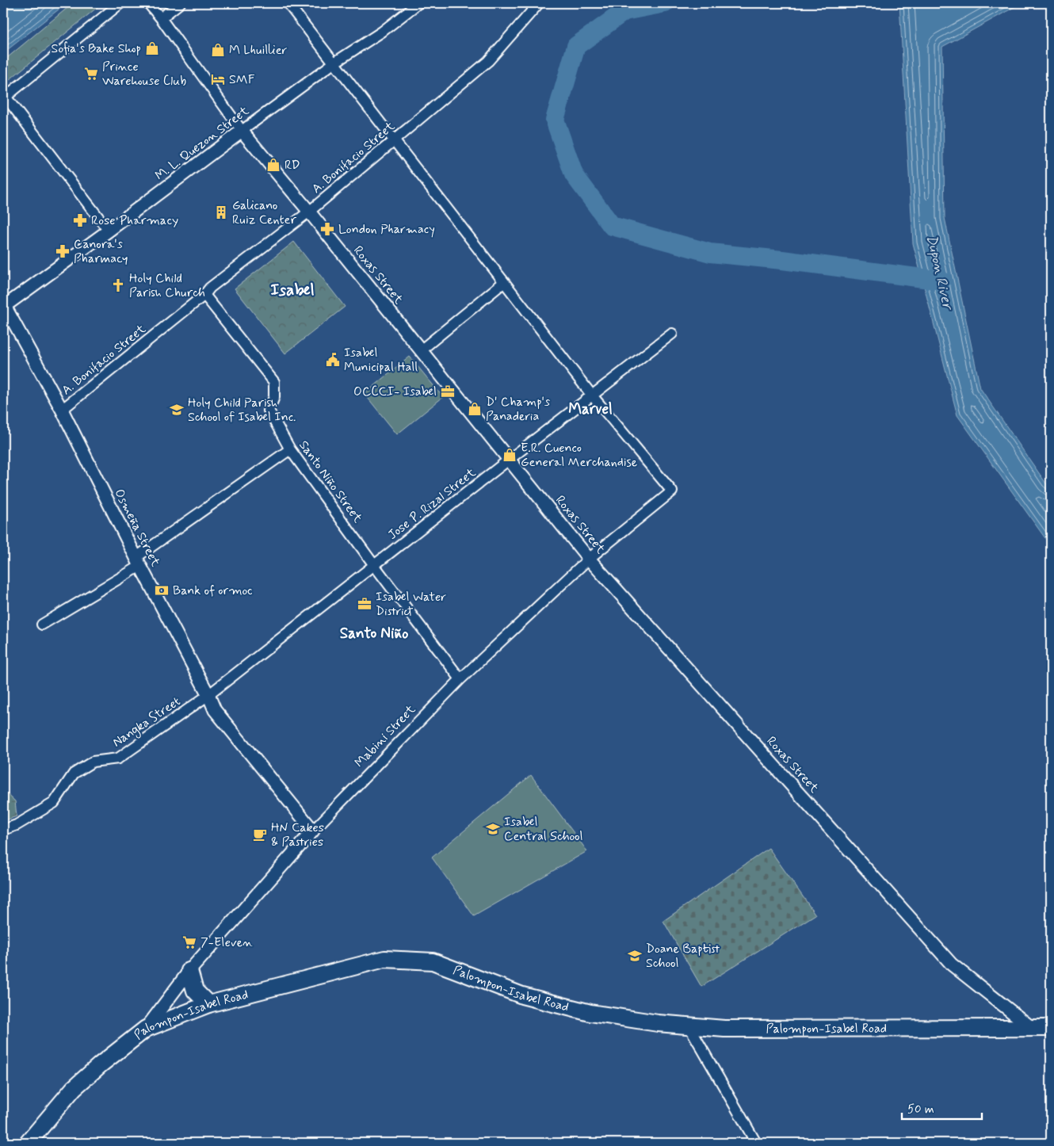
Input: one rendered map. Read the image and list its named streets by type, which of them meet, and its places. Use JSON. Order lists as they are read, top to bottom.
{
  "streets": {
    "highway": ["Palompon-Isabel Road"],
    "street": [
      "M. L. Quezon Street",
      "A. Bonifacio Street",
      "Roxas Street",
      "Santo Niño Street",
      "Jose P. Rizal Street",
      "Osmeña Street",
      "Nangka Street",
      "Mabini Street"
    ]
  },
  "crossings": [
    ["M. L. Quezon Street", "Roxas Street"],
    ["M. L. Quezon Street", "Osmeña Street"],
    ["A. Bonifacio Street", "Roxas Street"],
    ["A. Bonifacio Street", "Santo Niño Street"],
    ["A. Bonifacio Street", "Osmeña Street"],
    ["Roxas Street", "Jose P. Rizal Street"],
    ["Roxas Street", "Mabini Street"],
    ["Roxas Street", "Palompon-Isabel Road"],
    ["Santo Niño Street", "Jose P. Rizal Street"],
    ["Santo Niño Street", "Mabini Street"],
    ["Jose P. Rizal Street", "Osmeña Street"],
    ["Jose P. Rizal Street", "Nangka Street"],
    ["Jose P. Rizal Street", "Mabini Street"],
    ["Osmeña Street", "Nangka Street"],
    ["Osmeña Street", "Mabini Street"],
    ["Mabini Street", "Palompon-Isabel Road"]
  ],
  "districts": ["Isabel", "Marvel", "Santo Niño"],
  "water": ["Dupon River"],
  "places": {
    "shop": [
      "Sofia's Bake Shop",
      "M Lhuillier",
      "RD",
      "D' Champ's Panaderia",
      "E.R. Cuenco General Merchandise"
    ],
    "supermarket": ["Prince Warehouse Club", "7-Eleven"],
    "hotel": ["SMF"],
    "building": ["Galicano Ruiz Center"],
    "pharmacy": ["Rose Pharmacy", "London Pharmacy", "Canora's Pharmacy"],
    "church": ["Holy Child Parish Church"],
    "public building": ["Isabel Municipal Hall"],
    "office": ["OCCCI- Isabel", "Isabel Water District"],
    "school or university": ["Holy Child Parish School of Isabel Inc.", "Isabel Central School", "Doane Baptist School"],
    "bank": ["Bank of ormoc"],
    "cafe": ["HN Cakes & Pastries"]
  },
  "scale_bar": "50 m"
}
